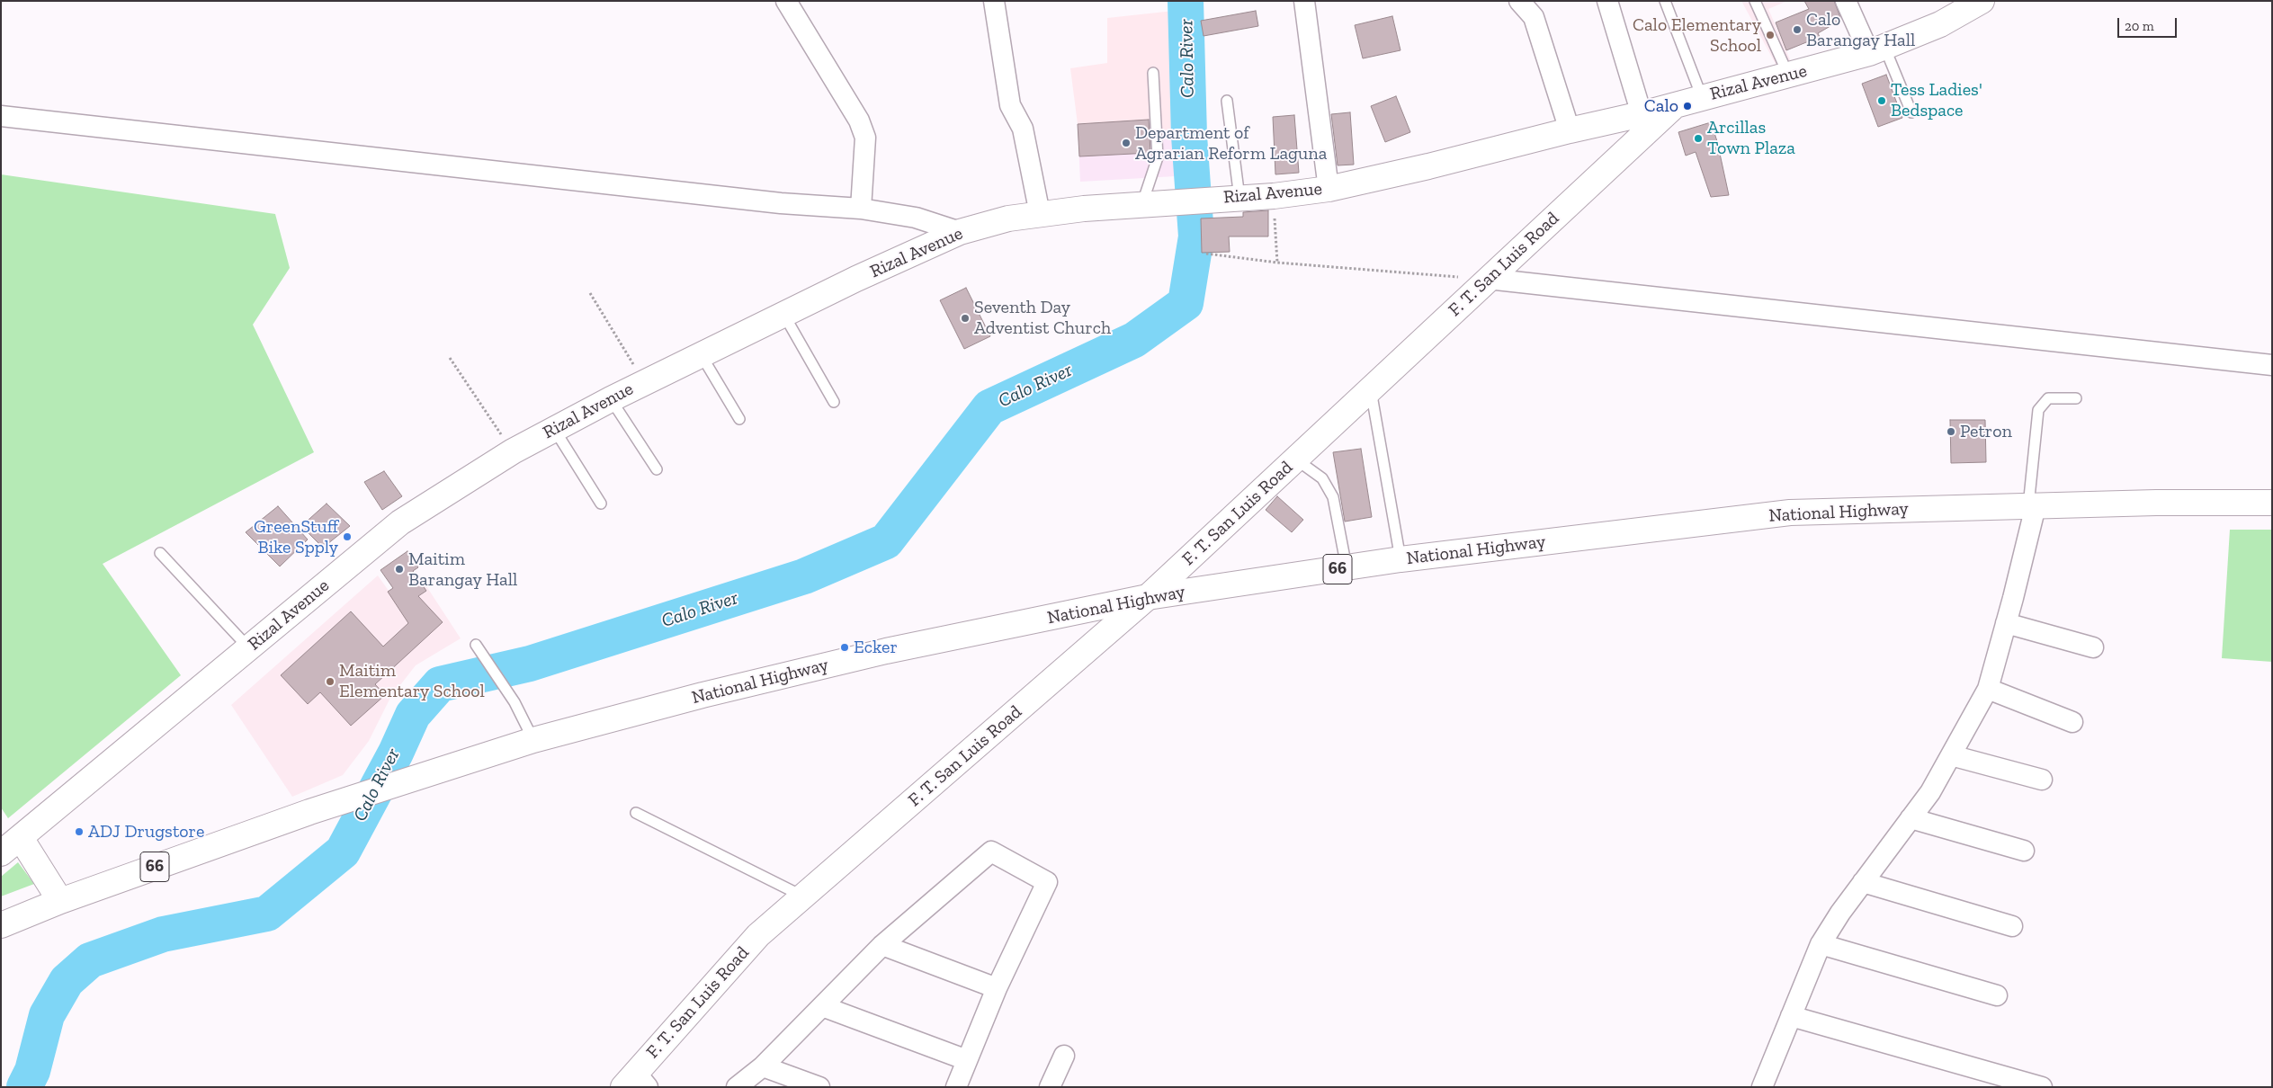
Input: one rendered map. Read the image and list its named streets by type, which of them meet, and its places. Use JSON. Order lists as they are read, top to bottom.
{
  "streets": {
    "main road": [
      "Rizal Avenue",
      "F. T. San Luis Road",
      "National Highway",
      "66"
    ]
  },
  "crossings": [
    ["Rizal Avenue", "F. T. San Luis Road"],
    ["F. T. San Luis Road", "National Highway"]
  ],
  "water": ["Calo River"],
  "places": [
    "Calo Barangay Hall",
    "Calo Elementary School",
    "Tess Ladies' Bedspace",
    "Calo",
    "Arcillas Town Plaza",
    "Department of Agrarian Reform Laguna",
    "Seventh Day Adventist Church",
    "Petron",
    "GreenStuff Bike Spply",
    "Maitim Barangay Hall",
    "Ecker",
    "Maitim Elementary School",
    "ADJ Drugstore"
  ],
  "scale_bar": "20 m"
}
